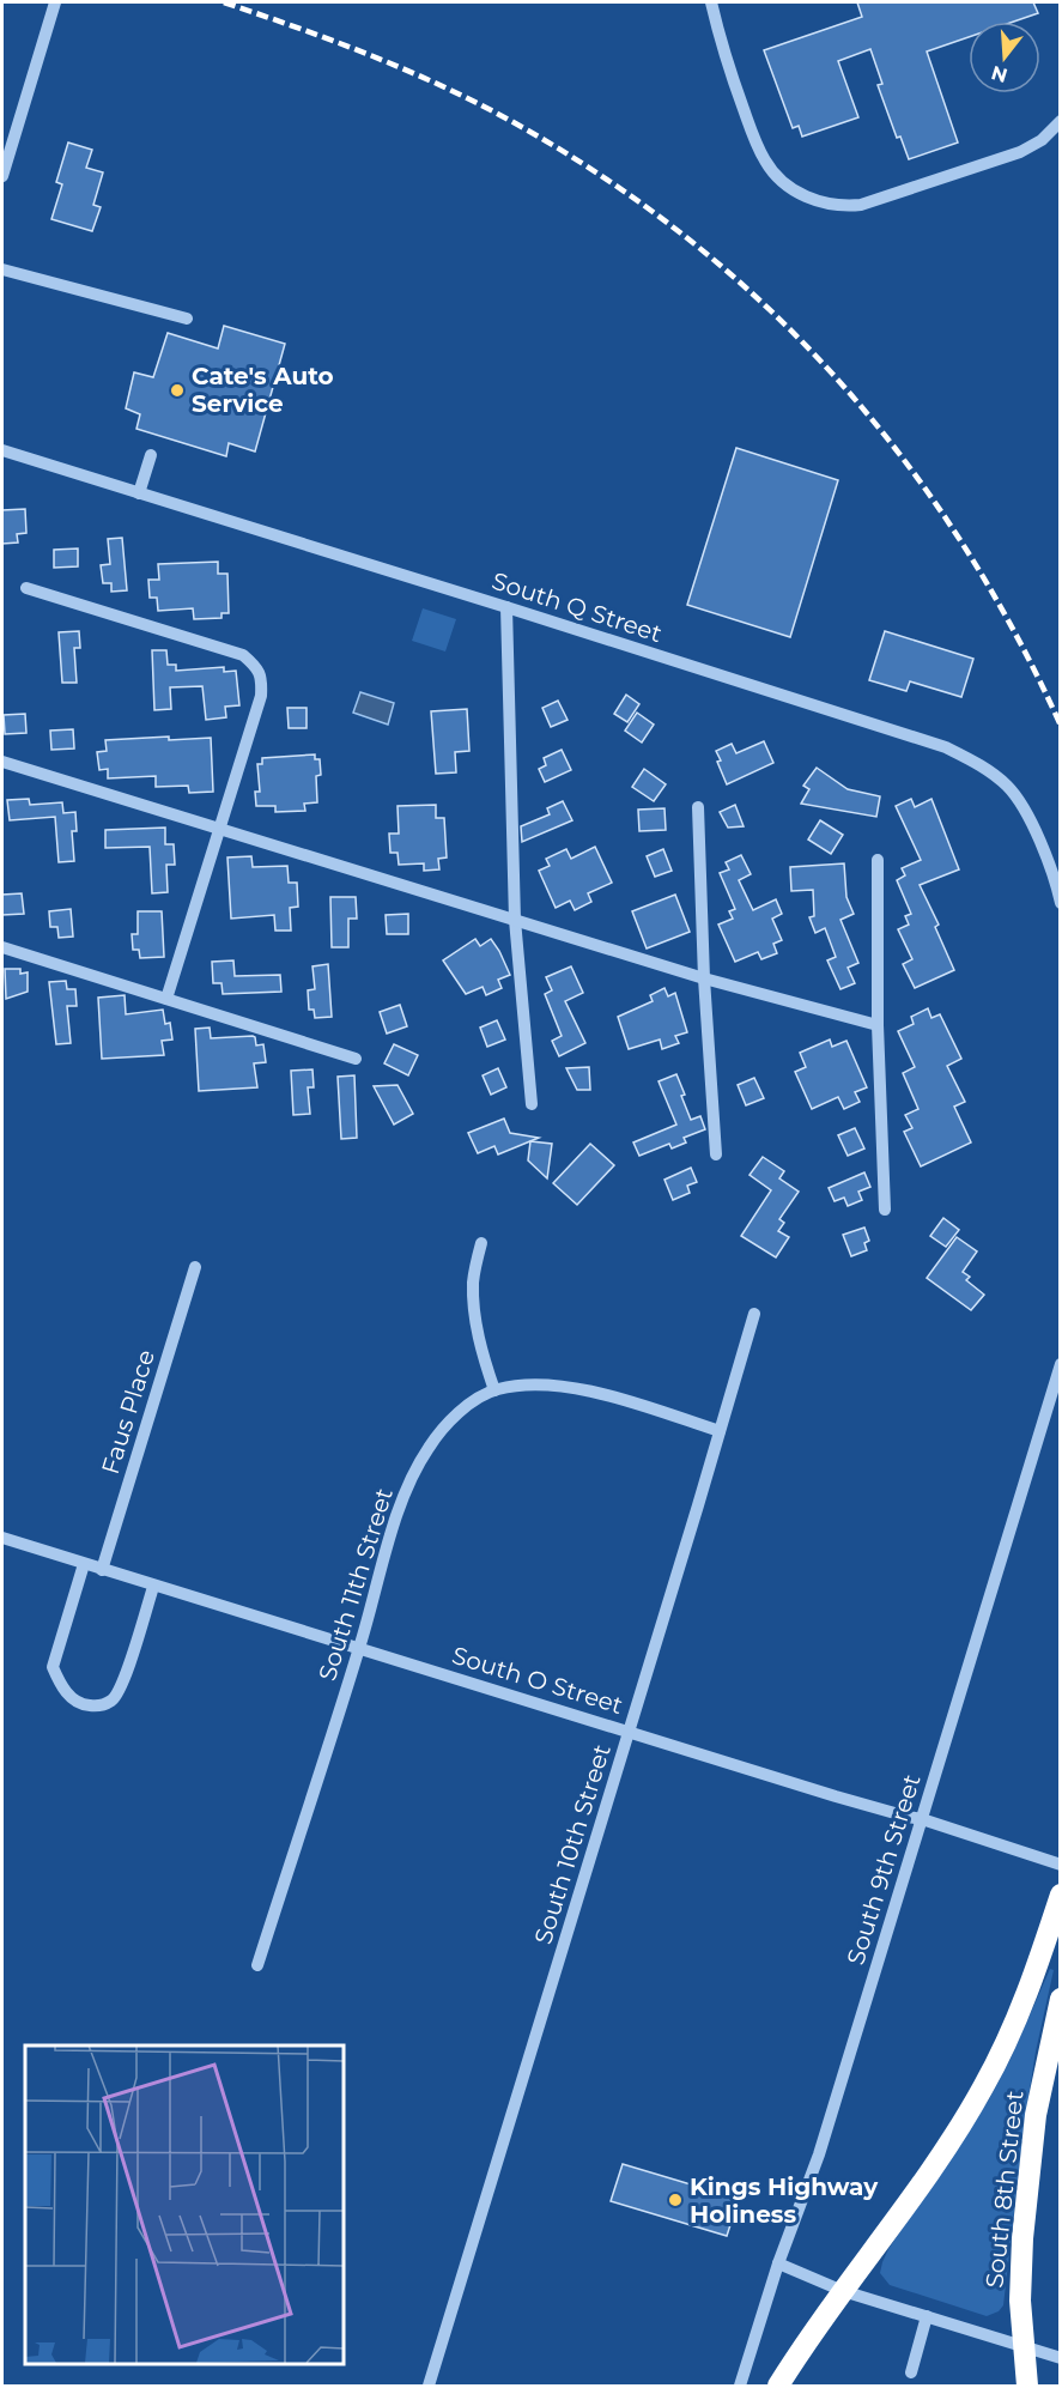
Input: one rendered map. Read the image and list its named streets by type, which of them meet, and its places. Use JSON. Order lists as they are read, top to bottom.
{
  "streets": {
    "highway": ["South 8th Street"],
    "street": [
      "South Q Street",
      "Faus Place",
      "South 11th Street",
      "South O Street",
      "South 10th Street",
      "South 9th Street"
    ]
  },
  "crossings": [
    ["Faus Place", "South O Street"],
    ["South 11th Street", "South O Street"],
    ["South O Street", "South 10th Street"],
    ["South O Street", "South 9th Street"]
  ],
  "places": ["Cate's Auto Service", "Kings Highway Holiness"],
  "north": "bottom"
}
